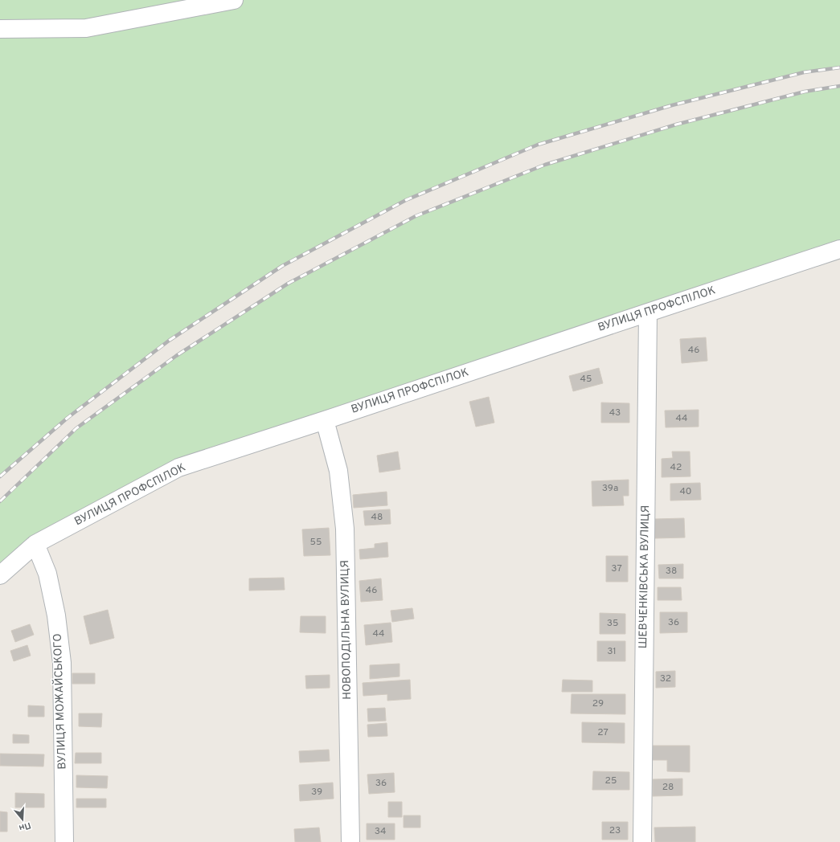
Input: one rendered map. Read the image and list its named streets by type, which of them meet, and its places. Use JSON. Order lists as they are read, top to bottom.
{
  "streets": {
    "street": [
      "ВУЛИЦЯ ПРОФСПІЛОК",
      "ШЕВЧЕНКІВСЬКА ВУЛИЦЯ",
      "НОВОПОДІЛЬНА ВУЛИЦЯ",
      "ВУЛИЦЯ МОЖАЙСЬКОГО"
    ]
  },
  "crossings": [
    ["ВУЛИЦЯ ПРОФСПІЛОК", "ШЕВЧЕНКІВСЬКА ВУЛИЦЯ"],
    ["ВУЛИЦЯ ПРОФСПІЛОК", "НОВОПОДІЛЬНА ВУЛИЦЯ"],
    ["ВУЛИЦЯ ПРОФСПІЛОК", "ВУЛИЦЯ МОЖАЙСЬКОГО"]
  ],
  "house_numbers": [
    "46",
    "45",
    "43",
    "44",
    "42",
    "39а",
    "40",
    "48",
    "55",
    "37",
    "38",
    "46",
    "36",
    "35",
    "44",
    "31",
    "32",
    "29",
    "27",
    "25",
    "36",
    "28",
    "39",
    "23",
    "34"
  ],
  "north": "bottom"
}
